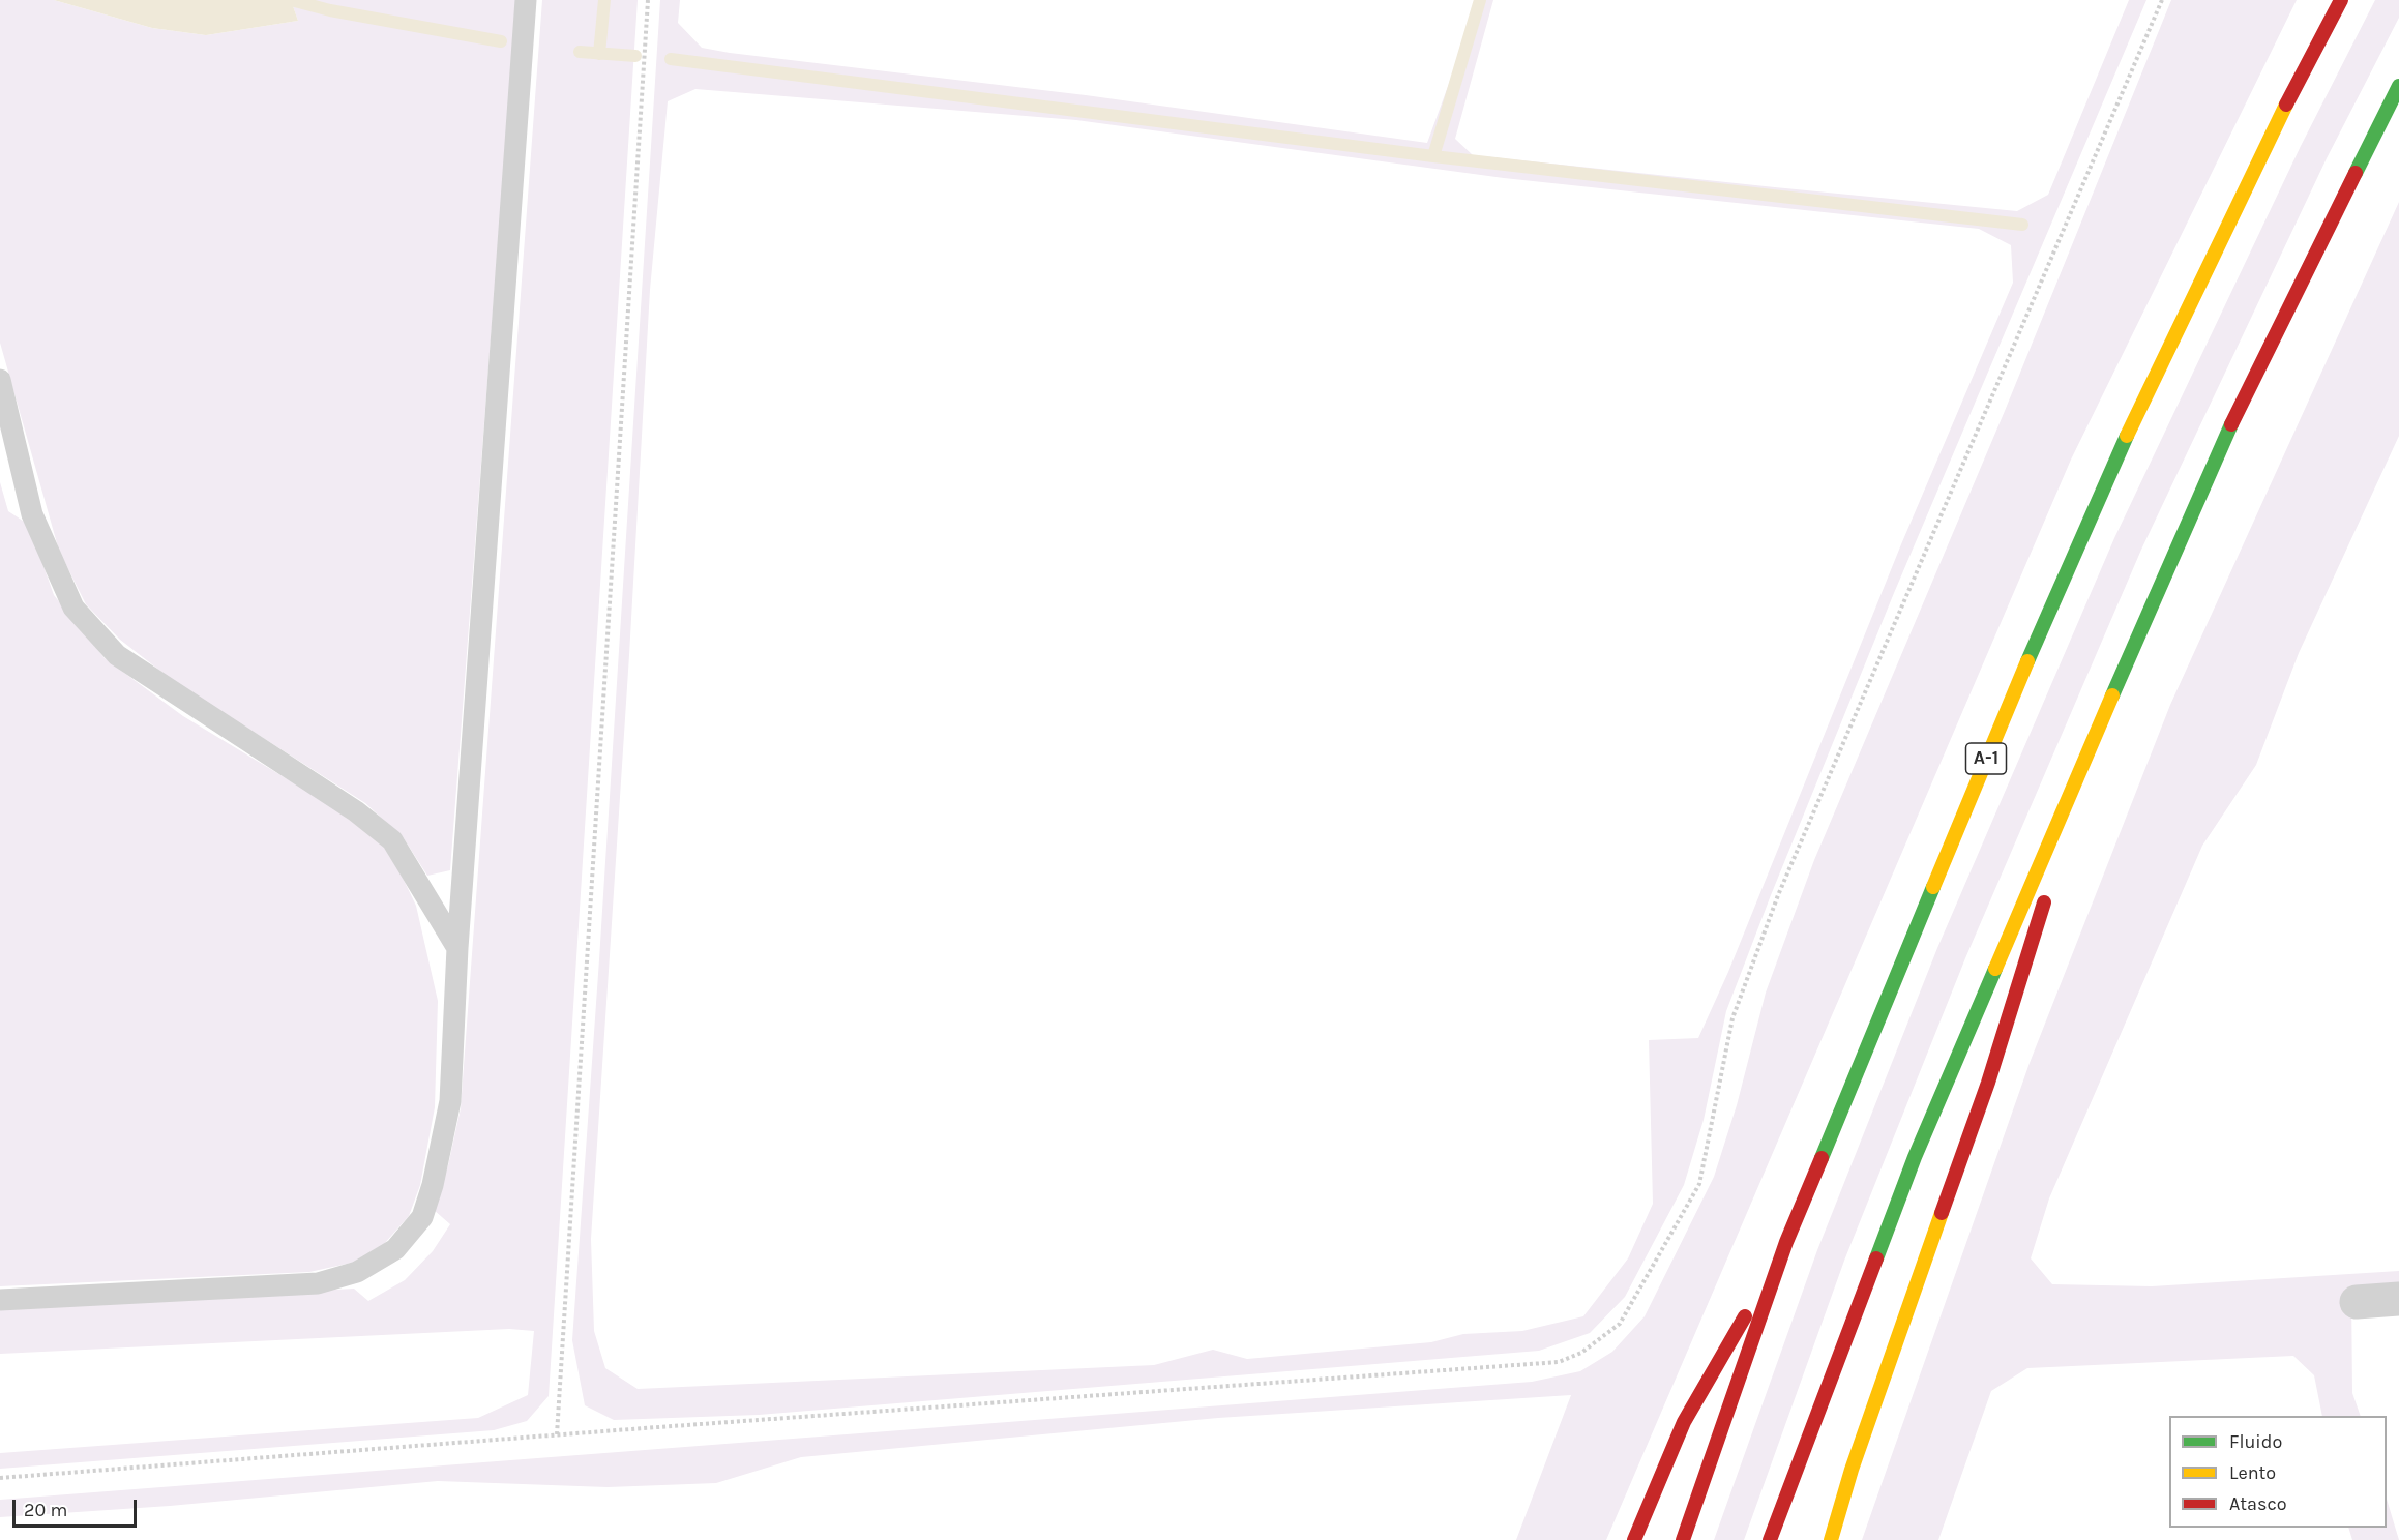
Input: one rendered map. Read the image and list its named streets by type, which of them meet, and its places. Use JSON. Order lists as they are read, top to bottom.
{
  "streets": {
    "highway": ["A-1"]
  },
  "legend": ["Fluido", "Lento", "Atasco"],
  "scale_bar": "20 m"
}
